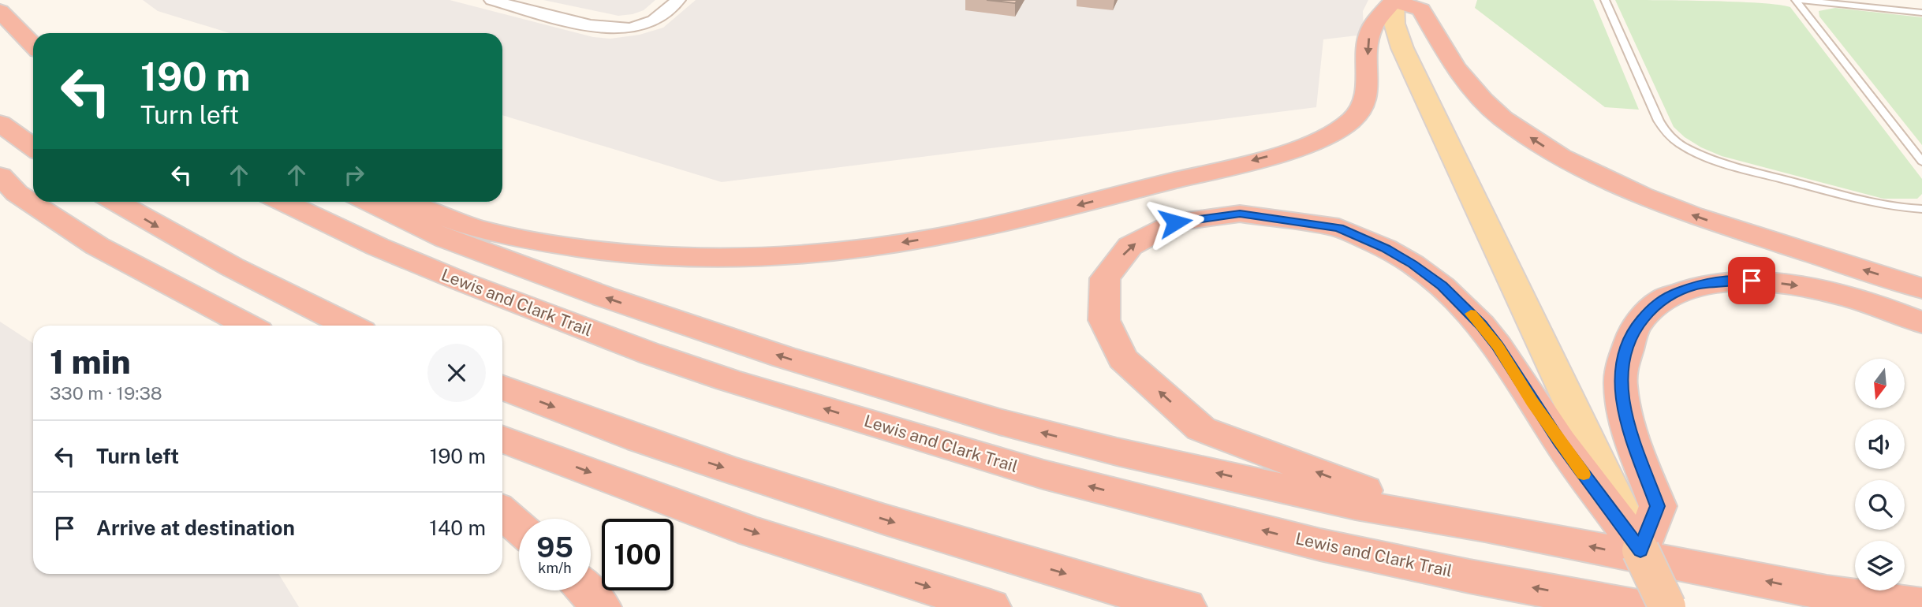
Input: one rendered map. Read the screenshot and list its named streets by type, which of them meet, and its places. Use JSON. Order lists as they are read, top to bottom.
{
  "streets": {
    "highway": ["Lewis and Clark Trail"]
  },
  "north": "bottom",
  "page": {
    "turn": ["190 m", "Turn left"],
    "heading": ["1 min", "330 m · 19:38"],
    "list": [
      {
        "name": "Turn left",
        "value": "190 m"
      },
      {
        "name": "Arrive at destination",
        "value": "140 m"
      }
    ],
    "speed": "95 km/h",
    "limit": "100"
  }
}
